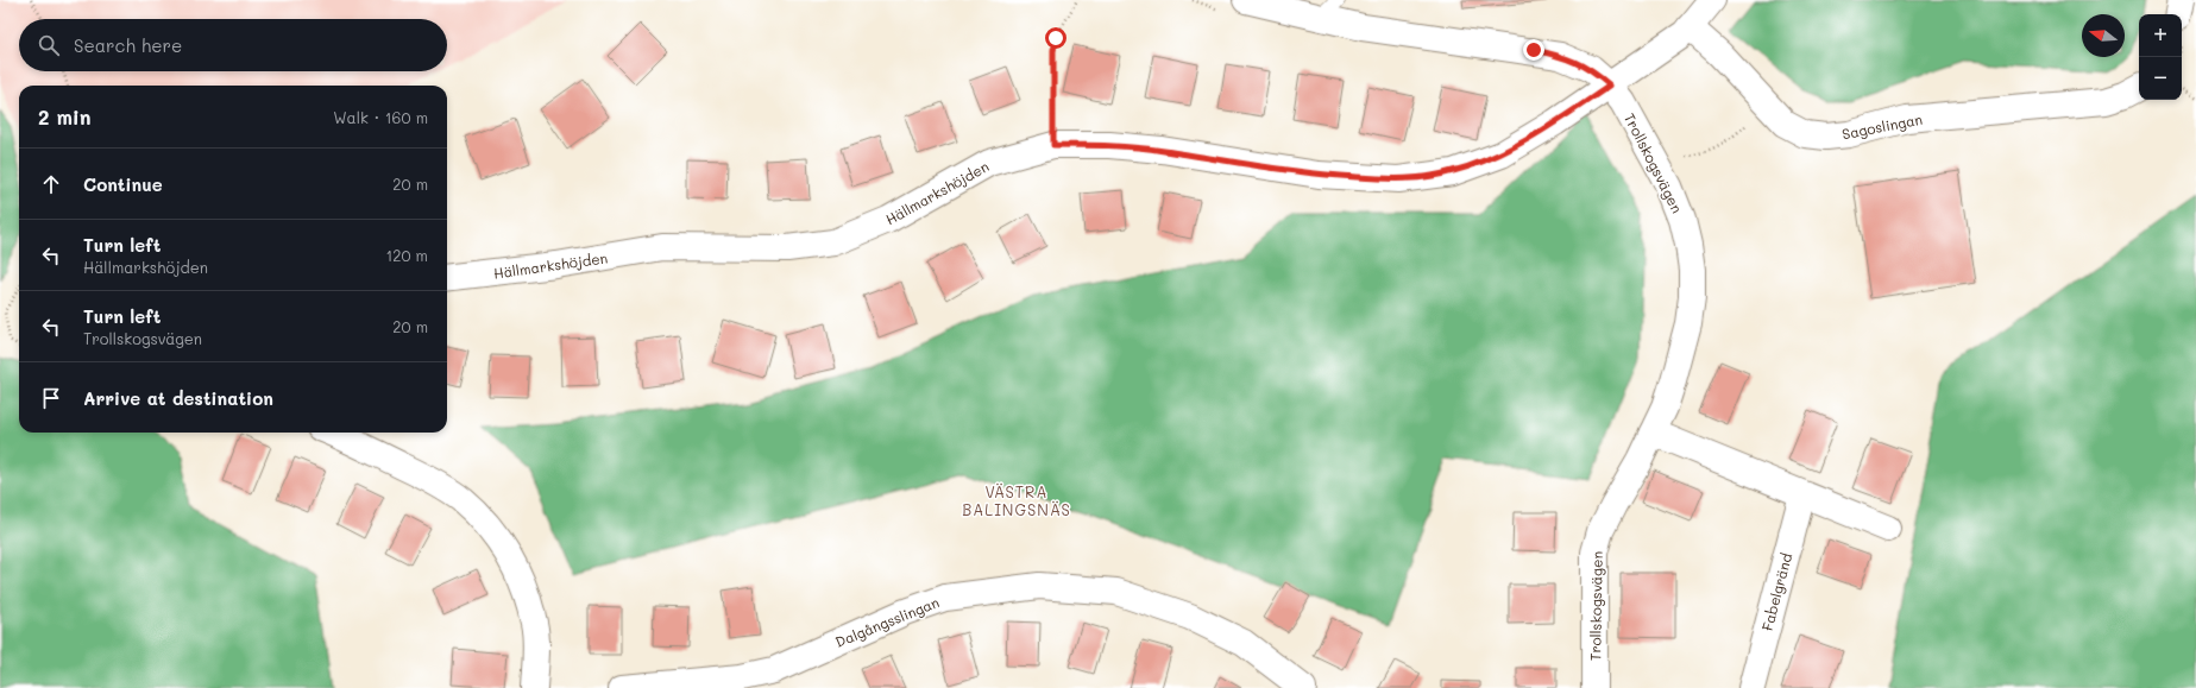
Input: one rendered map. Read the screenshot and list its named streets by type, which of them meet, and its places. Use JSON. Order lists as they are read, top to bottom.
{
  "streets": {
    "street": [
      "Sagoslingan",
      "Trollskogsvägen",
      "Hällmarkshöjden",
      "Fabelgränd",
      "Dalgångsslingan"
    ]
  },
  "crossings": [
    ["Trollskogsvägen", "Hällmarkshöjden"]
  ],
  "districts": ["VÄSTRA BALINGSNÄS"],
  "north": "left",
  "page": {
    "map_buttons": ["+", "−"],
    "search": "Search here",
    "heading": ["2 min", "Walk · 160 m"],
    "list": [
      ["Continue", "20 m"],
      ["Turn left", "Hällmarkshöjden", "120 m"],
      ["Turn left", "Trollskogsvägen", "20 m"],
      "Arrive at destination"
    ]
  }
}
